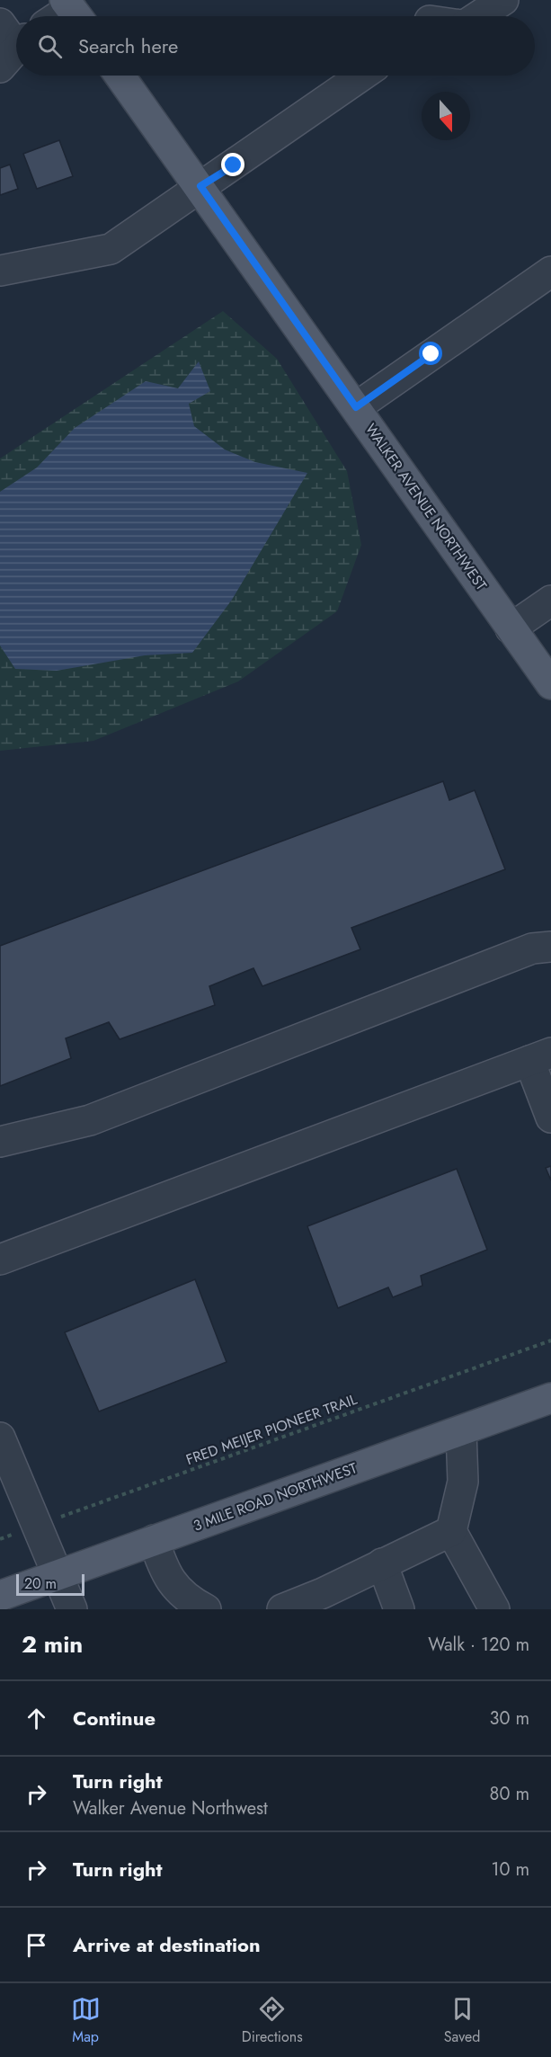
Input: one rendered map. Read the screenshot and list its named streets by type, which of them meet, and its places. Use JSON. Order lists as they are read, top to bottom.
{
  "streets": {
    "main road": ["WALKER AVENUE NORTHWEST", "3 MILE ROAD NORTHWEST"],
    "path": ["FRED MEIJER PIONEER TRAIL"]
  },
  "scale_bar": "20 m",
  "north": "bottom",
  "page": {
    "search": "Search here",
    "scale": "20 m",
    "heading": ["2 min", "Walk · 120 m"],
    "list": [
      ["Continue", "30 m"],
      ["Turn right", "Walker Avenue Northwest", "80 m"],
      ["Turn right", "10 m"],
      "Arrive at destination"
    ],
    "nav": ["Map", "Directions", "Saved"]
  }
}
